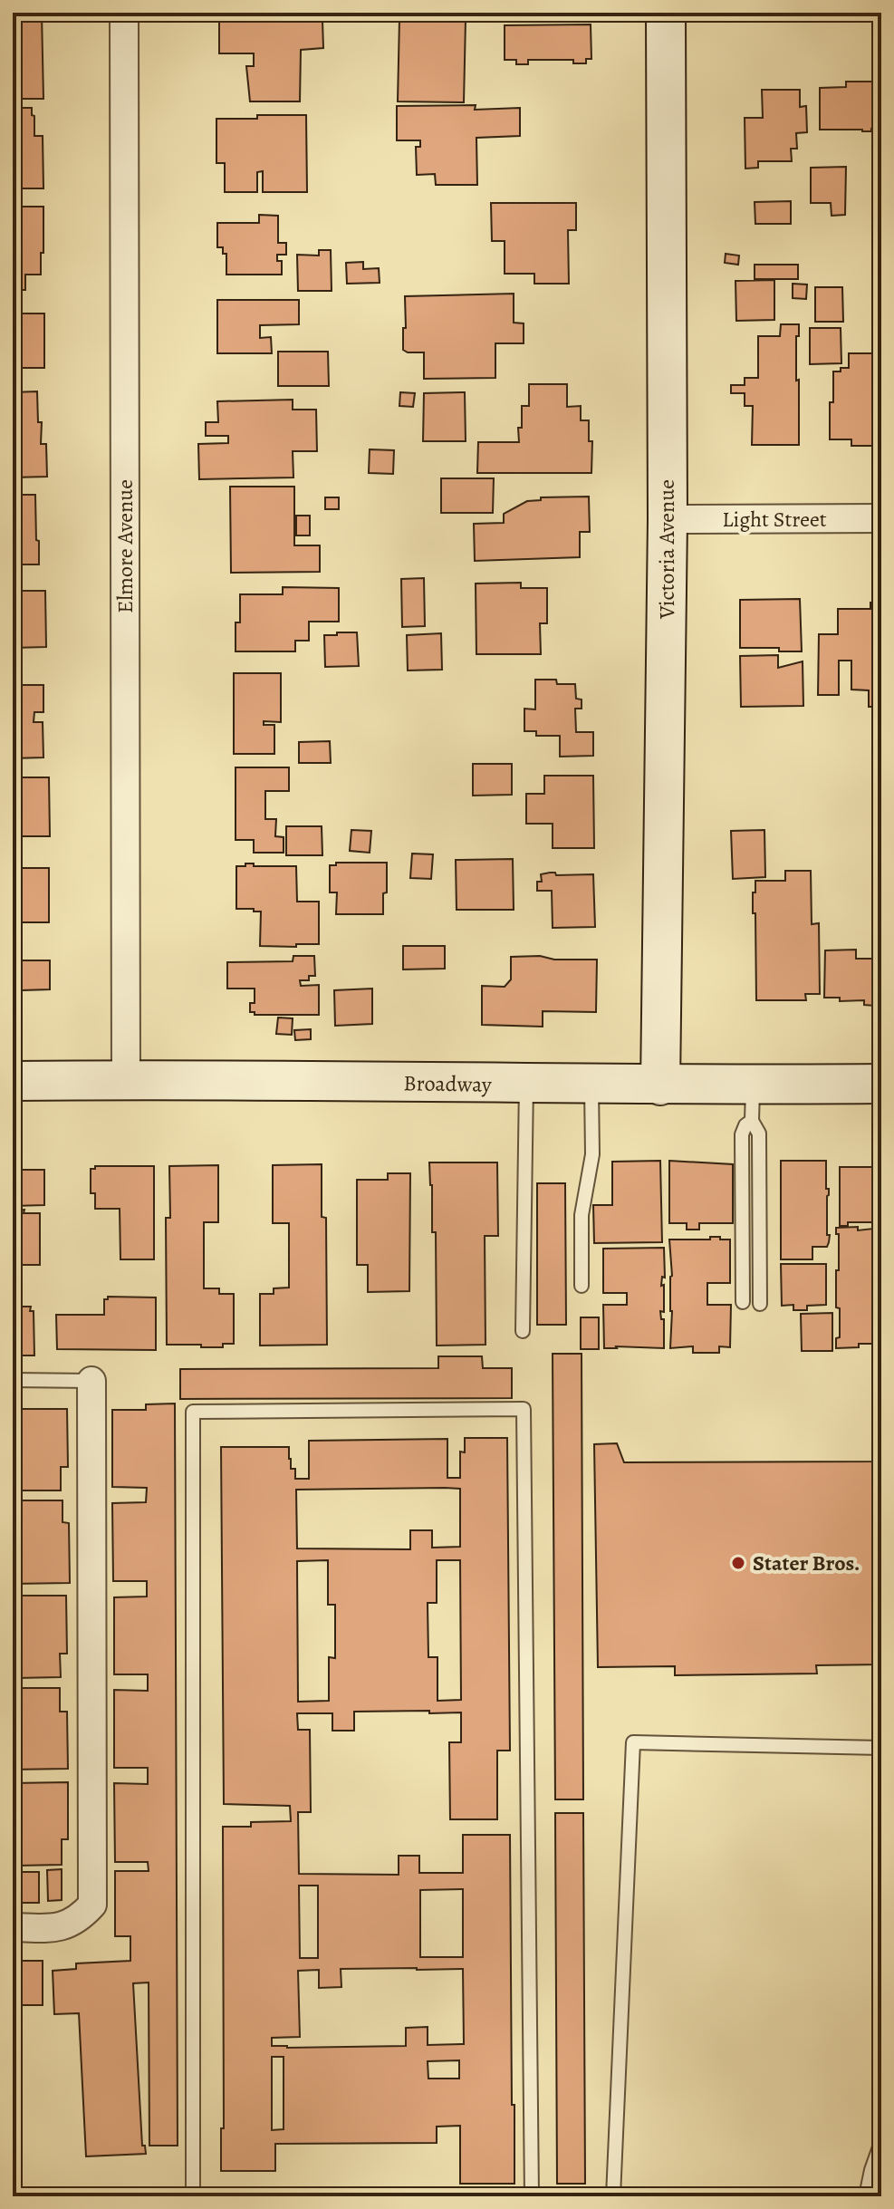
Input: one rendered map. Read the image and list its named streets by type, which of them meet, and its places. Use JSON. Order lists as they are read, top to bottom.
{
  "streets": {
    "street": [
      "Light Street",
      "Elmore Avenue",
      "Victoria Avenue",
      "Broadway"
    ]
  },
  "crossings": [
    ["Light Street", "Victoria Avenue"],
    ["Elmore Avenue", "Broadway"],
    ["Victoria Avenue", "Broadway"]
  ],
  "places": ["Stater Bros."]
}
